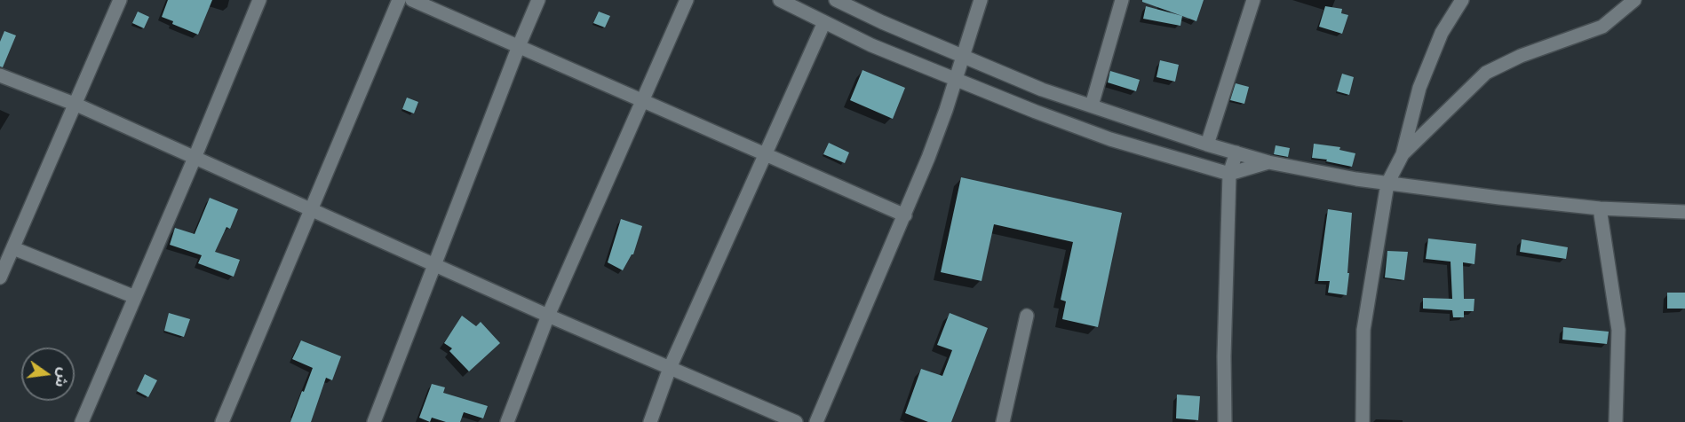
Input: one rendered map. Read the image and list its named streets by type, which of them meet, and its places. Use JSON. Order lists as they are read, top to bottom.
{
  "north": "right"
}
